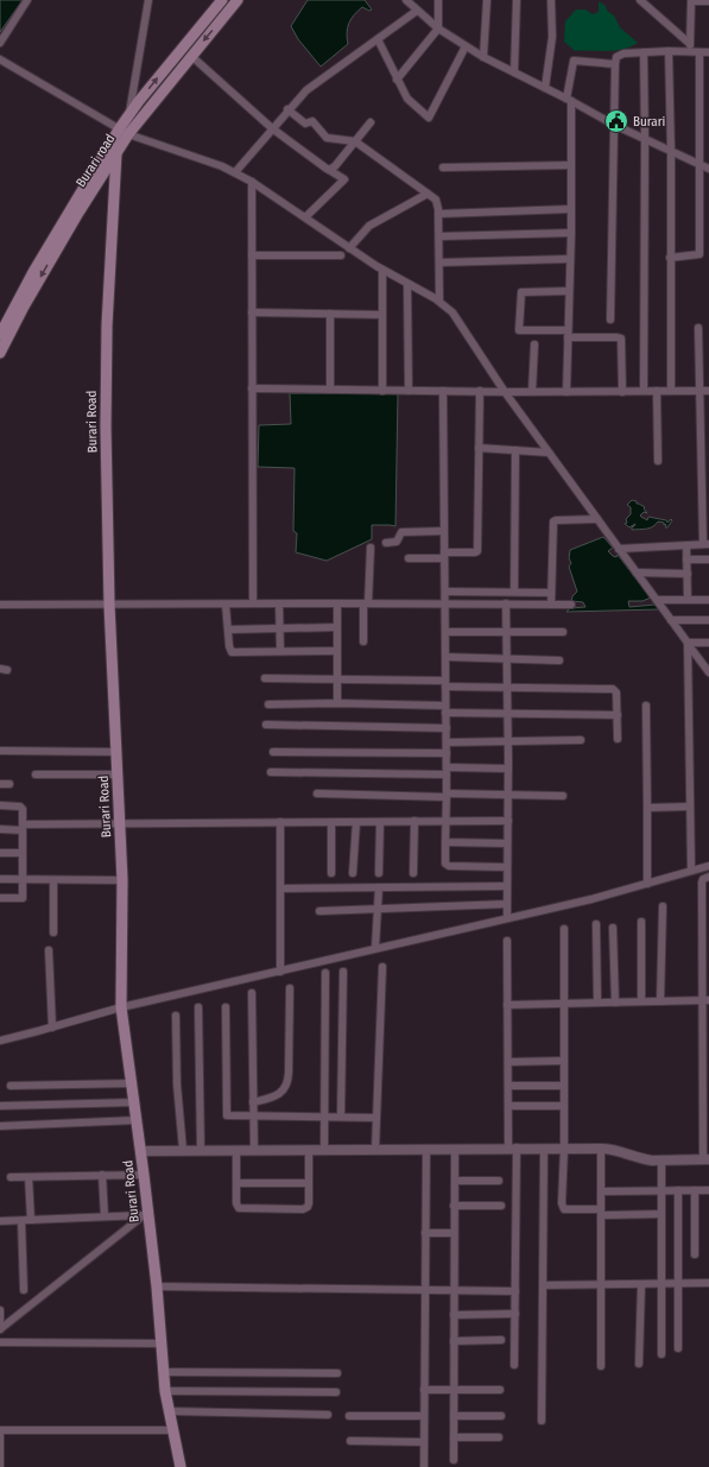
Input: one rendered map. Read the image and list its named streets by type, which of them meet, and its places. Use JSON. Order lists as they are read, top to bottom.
{
  "streets": {
    "main road": ["Burari road", "Burari Road"]
  },
  "crossings": [
    ["Burari road", "Burari Road"]
  ],
  "places": {
    "public building": ["Burari"]
  }
}
